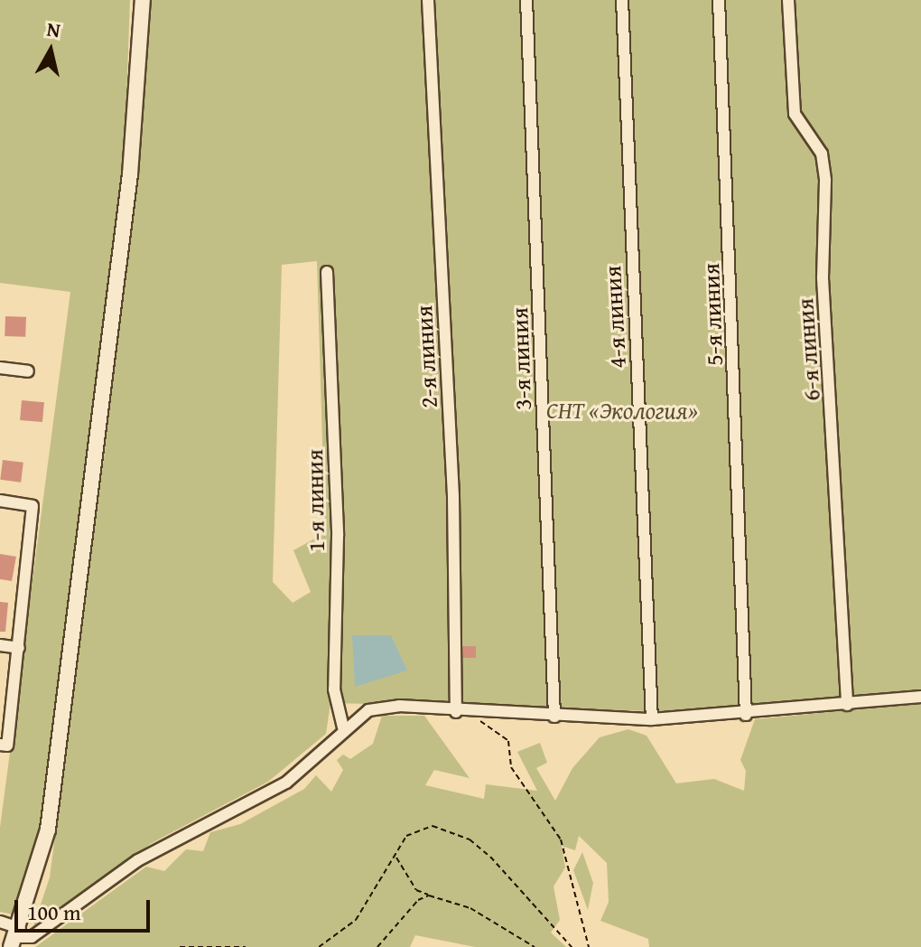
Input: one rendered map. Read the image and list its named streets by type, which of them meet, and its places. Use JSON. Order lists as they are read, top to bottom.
{
  "streets": {
    "street": [
      "5-я линия",
      "4-я линия",
      "6-я линия",
      "2-я линия",
      "3-я линия",
      "1-я линия"
    ]
  },
  "parks": ["СНТ «Экология»"],
  "scale_bar": "100 m",
  "north": "top"
}
